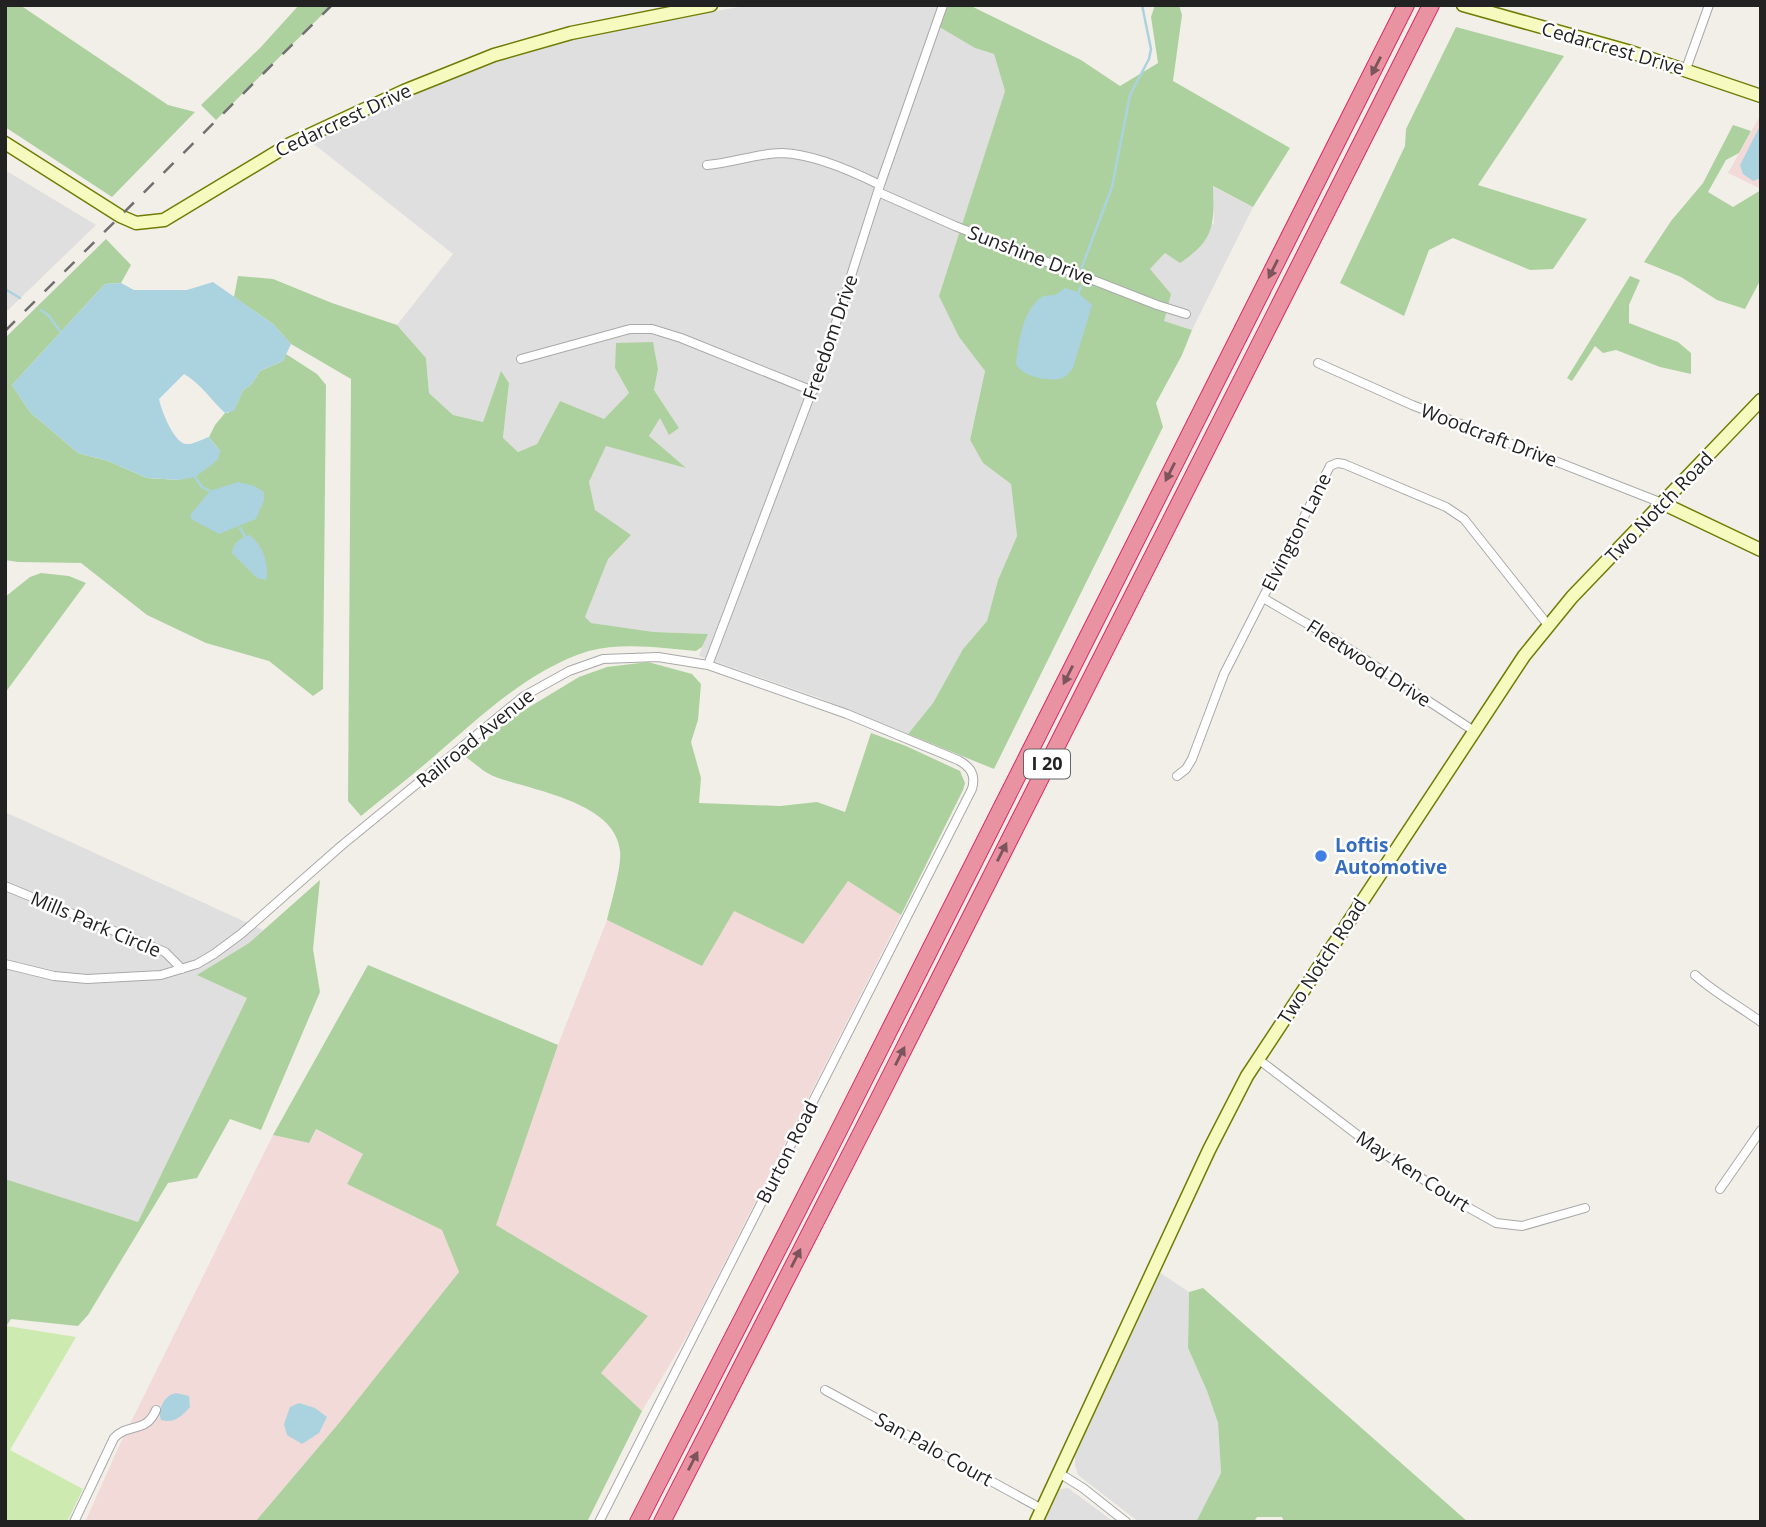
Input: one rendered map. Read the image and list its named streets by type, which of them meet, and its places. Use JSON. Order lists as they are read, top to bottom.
{
  "streets": {
    "highway": ["I 20"],
    "street": [
      "Cedarcrest Drive",
      "Sunshine Drive",
      "Freedom Drive",
      "Woodcraft Drive",
      "Two Notch Road",
      "Elvington Lane",
      "Fleetwood Drive",
      "Railroad Avenue",
      "Mills Park Circle",
      "Burton Road",
      "May Ken Court",
      "San Palo Court"
    ]
  },
  "crossings": [
    ["Sunshine Drive", "Freedom Drive"],
    ["Freedom Drive", "Railroad Avenue"],
    ["Woodcraft Drive", "Two Notch Road"],
    ["Two Notch Road", "Elvington Lane"],
    ["Two Notch Road", "Fleetwood Drive"],
    ["Two Notch Road", "May Ken Court"],
    ["Two Notch Road", "San Palo Court"],
    ["Elvington Lane", "Fleetwood Drive"],
    ["Railroad Avenue", "Mills Park Circle"],
    ["Railroad Avenue", "Burton Road"]
  ],
  "places": ["Loftis Automotive"]
}
